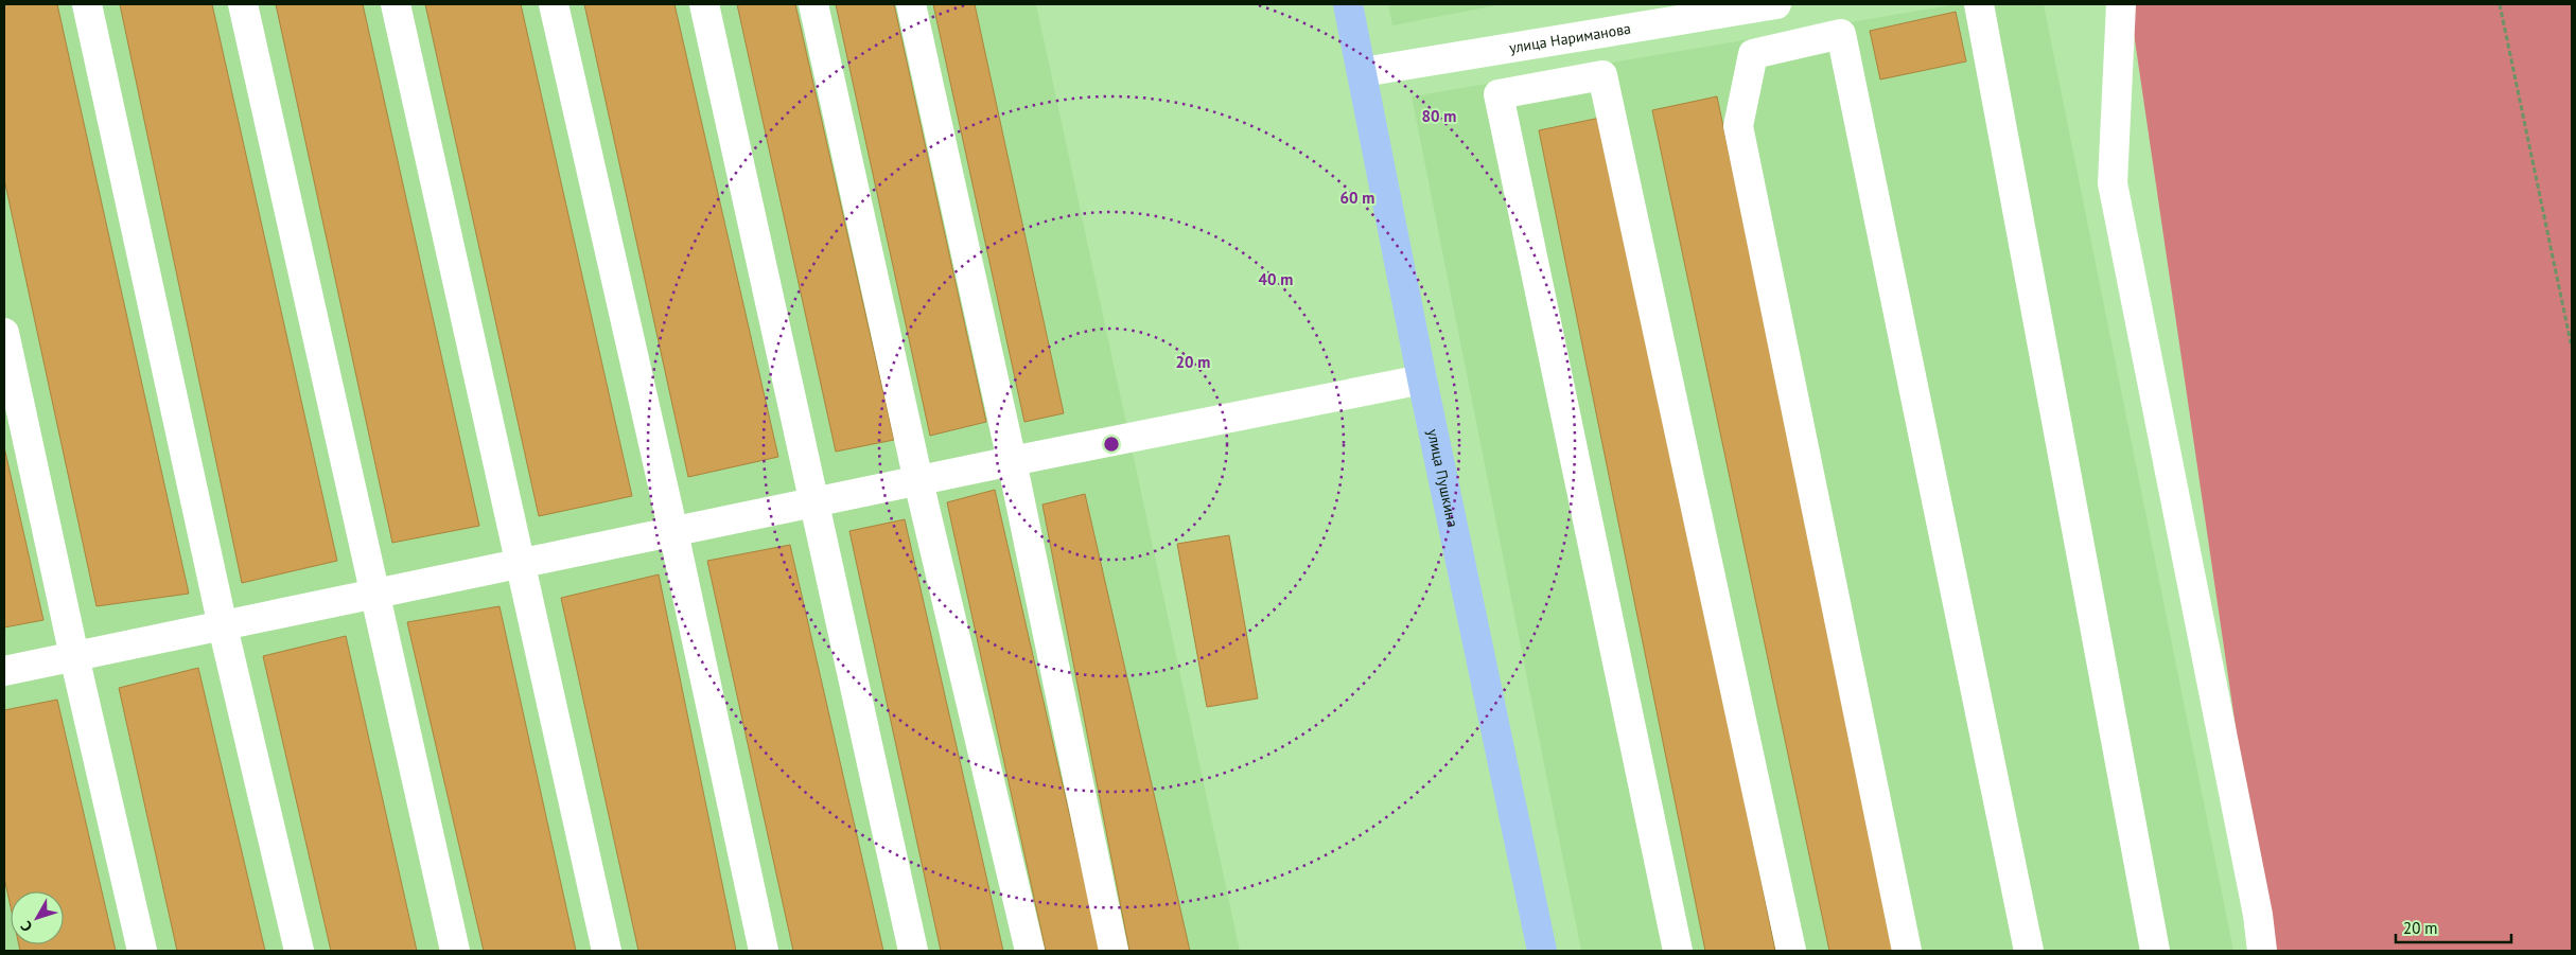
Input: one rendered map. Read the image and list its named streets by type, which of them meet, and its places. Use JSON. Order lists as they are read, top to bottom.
{
  "streets": {
    "main road": ["улица Пушкина"],
    "street": ["улица Нариманова"]
  },
  "crossings": [
    ["улица Нариманова", "улица Пушкина"]
  ],
  "scale_bar": "20 m",
  "north": "bottom left",
  "rings": [
    "80 m",
    "60 m",
    "40 m",
    "20 m"
  ]
}
